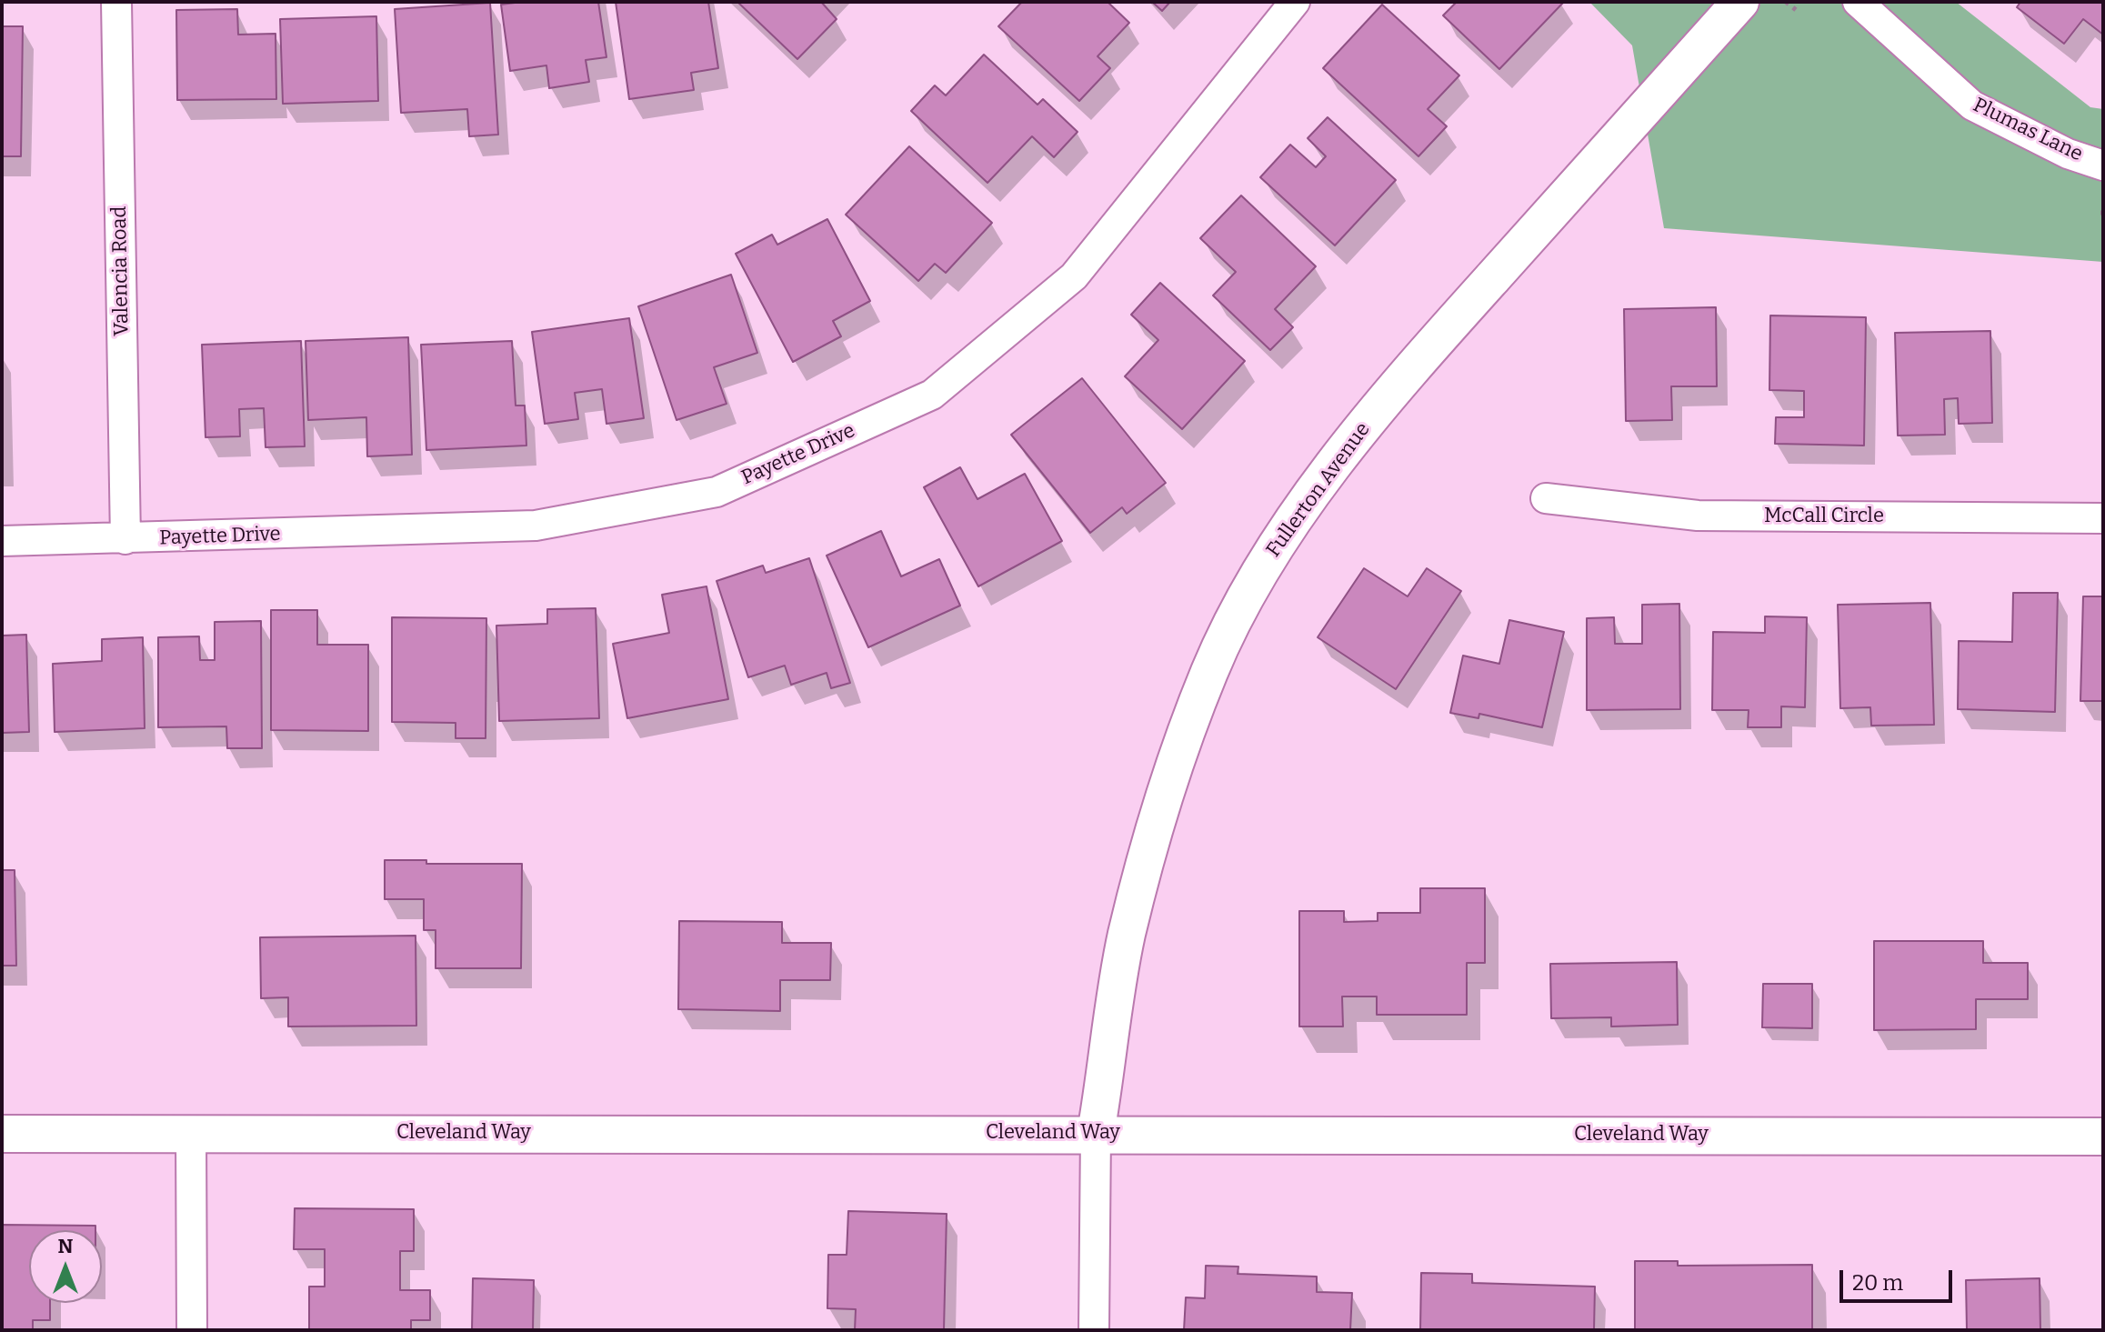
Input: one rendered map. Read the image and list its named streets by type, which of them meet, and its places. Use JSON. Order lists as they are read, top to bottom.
{
  "streets": {
    "street": [
      "Plumas Lane",
      "Valencia Road",
      "Payette Drive",
      "Fullerton Avenue",
      "McCall Circle",
      "Cleveland Way"
    ]
  },
  "crossings": [
    ["Valencia Road", "Payette Drive"],
    ["Fullerton Avenue", "Cleveland Way"]
  ],
  "scale_bar": "20 m",
  "north": "top"
}
